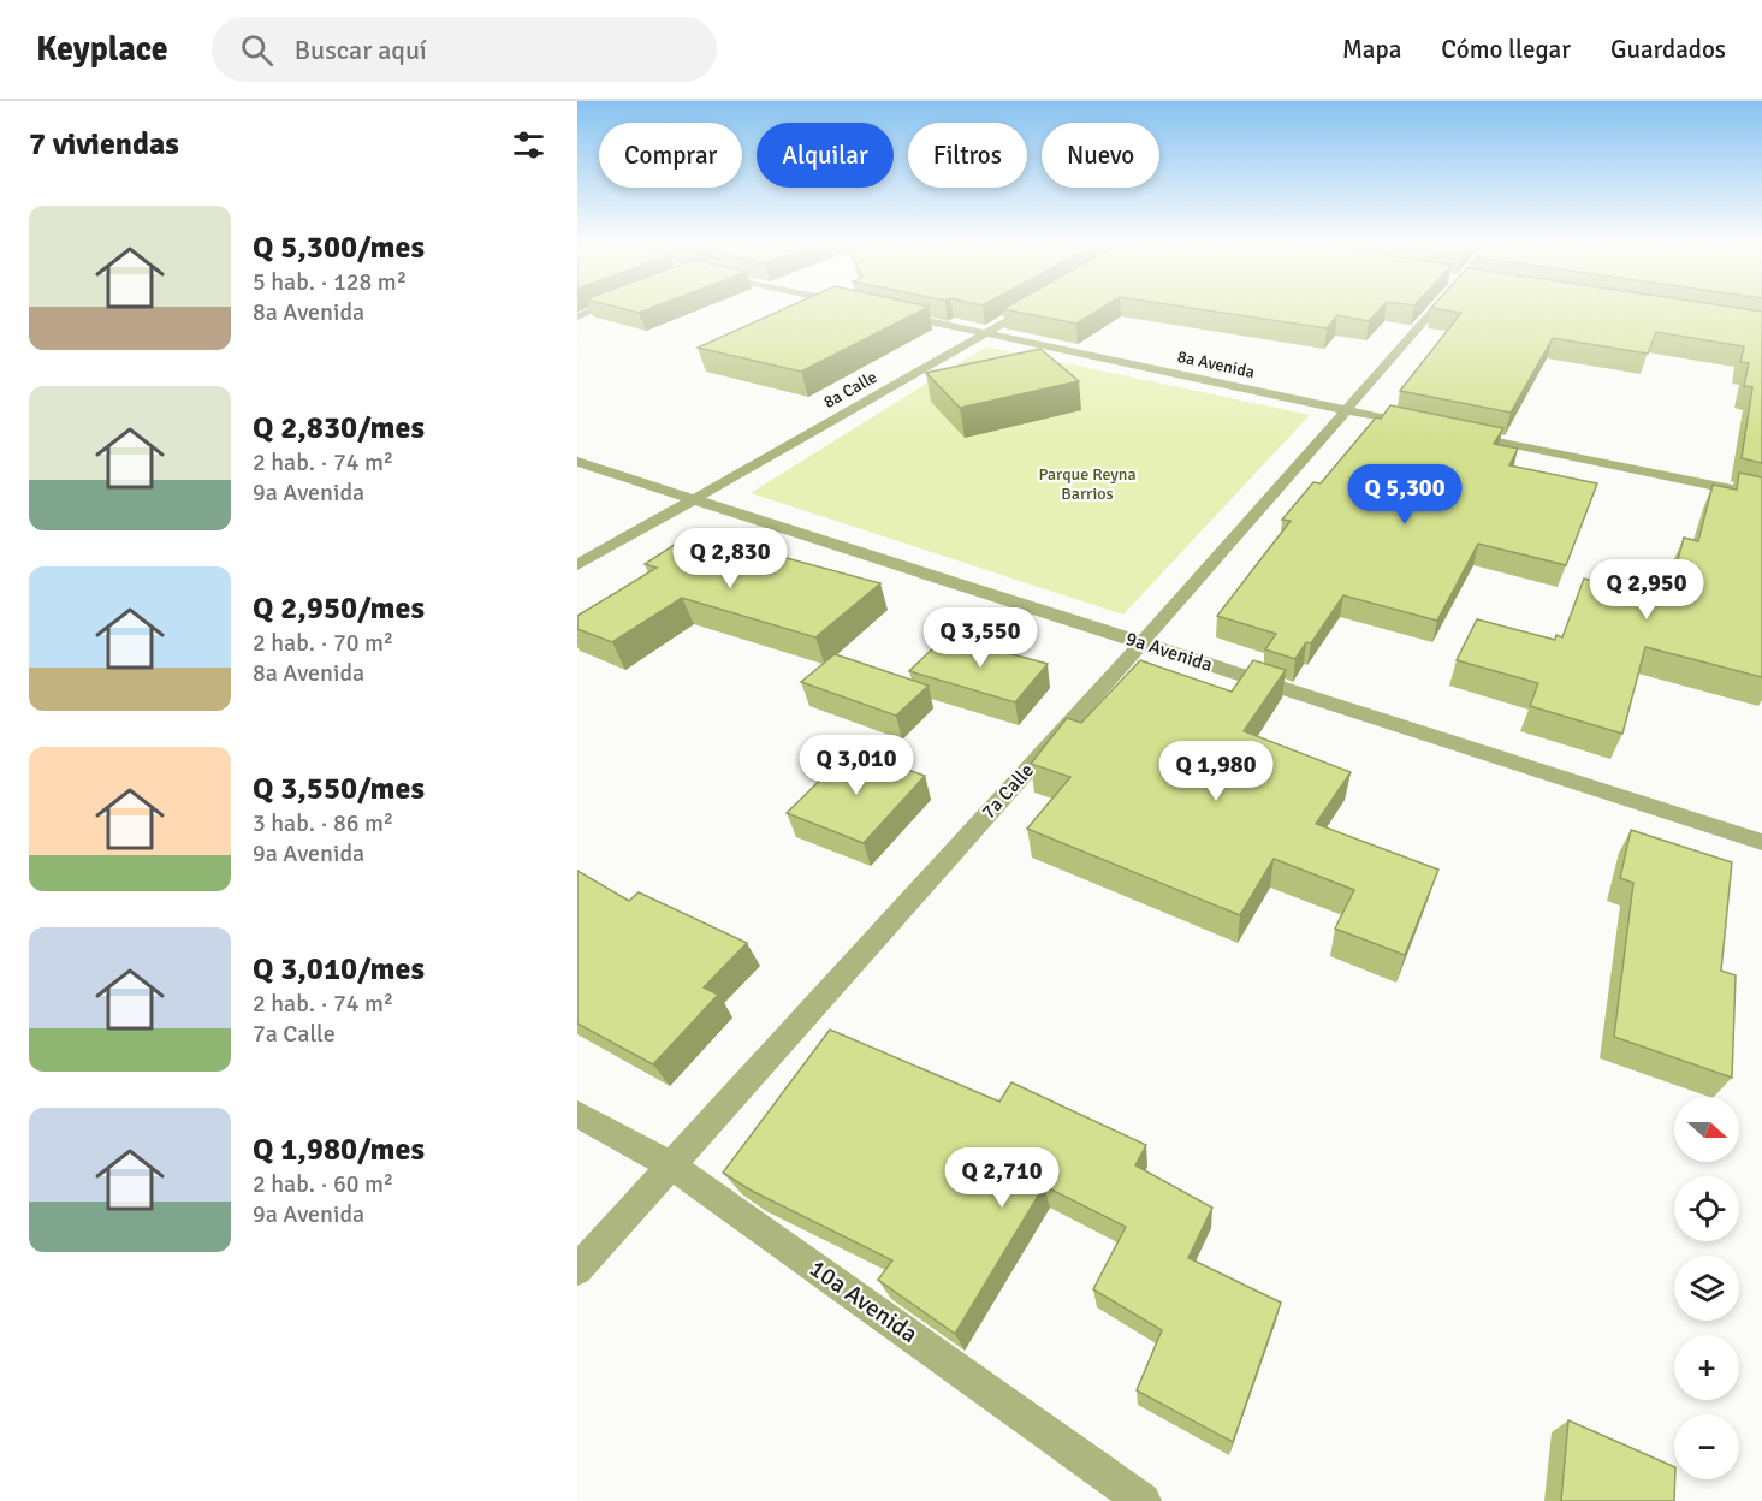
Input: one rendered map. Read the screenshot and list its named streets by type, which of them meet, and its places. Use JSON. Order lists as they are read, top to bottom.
{
  "streets": {
    "street": [
      "8a Avenida",
      "8a Calle",
      "9a Avenida",
      "7a Calle",
      "10a Avenida"
    ]
  },
  "crossings": [
    ["8a Avenida", "8a Calle"],
    ["8a Avenida", "7a Calle"],
    ["8a Calle", "9a Avenida"],
    ["9a Avenida", "7a Calle"],
    ["7a Calle", "10a Avenida"]
  ],
  "parks": ["Parque Reyna Barrios"],
  "north": "right",
  "page": {
    "header": "Keyplace",
    "search": "Buscar aquí",
    "nav": ["Mapa", "Cómo llegar", "Guardados"],
    "heading": "7 viviendas",
    "chip": [
      "Comprar",
      "Alquilar",
      "Filtros",
      "Nuevo"
    ],
    "list": [
      {
        "name": "Q 5,300/mes",
        "note": "5 hab. · 128 m² · 8a Avenida"
      },
      {
        "name": "Q 2,830/mes",
        "note": "2 hab. · 74 m² · 9a Avenida"
      },
      {
        "name": "Q 2,950/mes",
        "note": "2 hab. · 70 m² · 8a Avenida"
      },
      {
        "name": "Q 3,550/mes",
        "note": "3 hab. · 86 m² · 9a Avenida"
      },
      {
        "name": "Q 3,010/mes",
        "note": "2 hab. · 74 m² · 7a Calle"
      },
      {
        "name": "Q 1,980/mes",
        "note": "2 hab. · 60 m² · 9a Avenida"
      }
    ],
    "price": [
      "Q 5,300",
      "Q 2,830",
      "Q 2,950",
      "Q 3,550",
      "Q 3,010",
      "Q 1,980",
      "Q 2,710"
    ],
    "map_buttons": ["+", "−"]
  }
}
